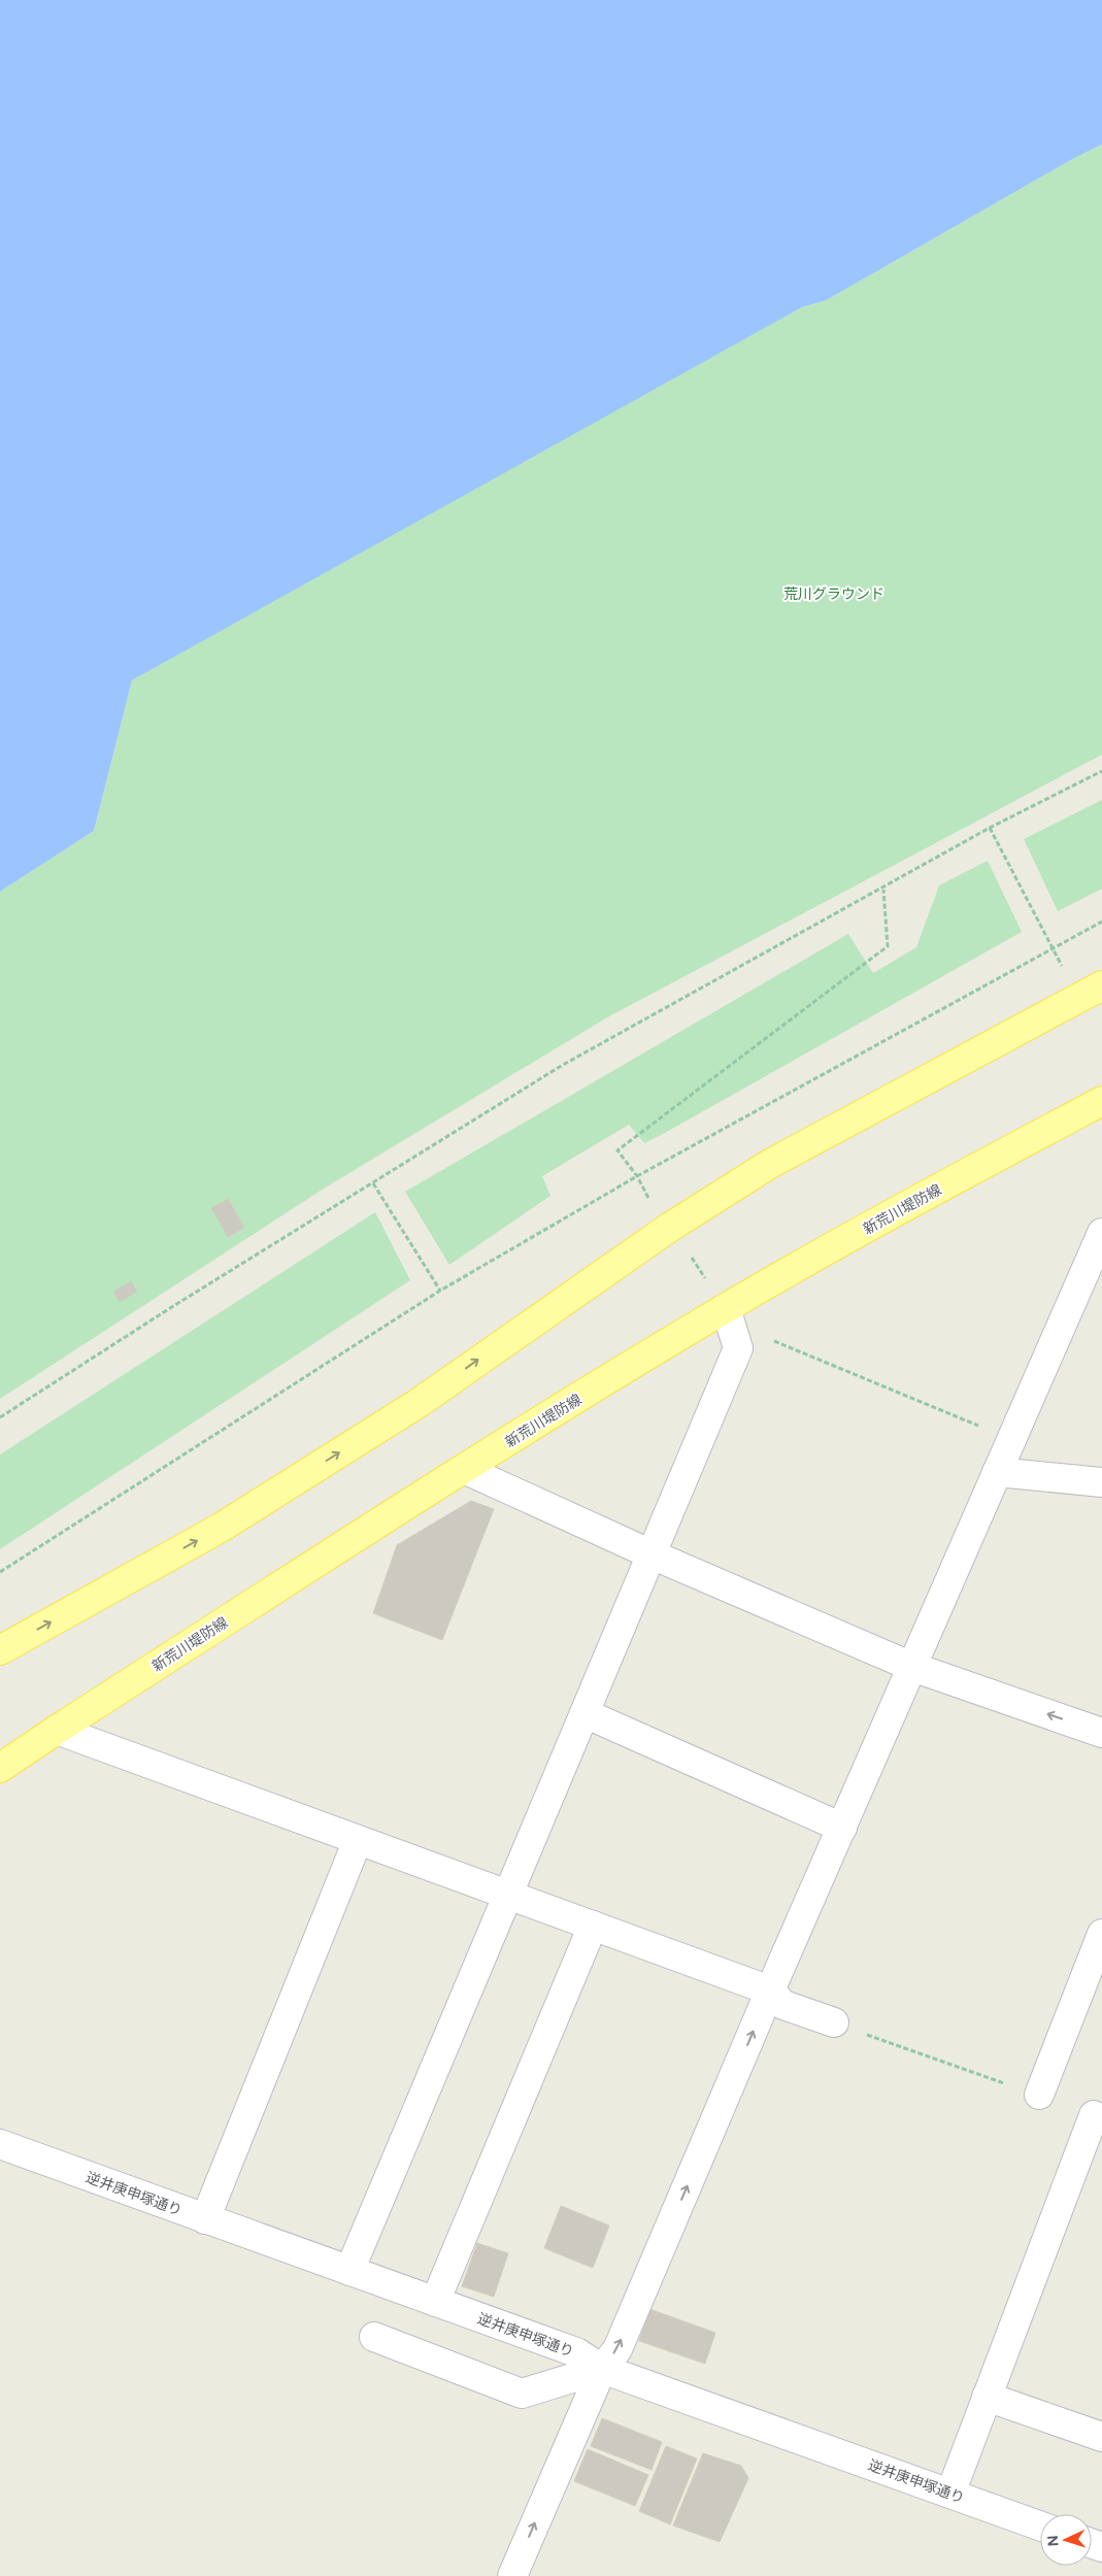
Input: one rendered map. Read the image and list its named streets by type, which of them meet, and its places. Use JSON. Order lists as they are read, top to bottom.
{
  "streets": {
    "main road": ["新荒川堤防線"],
    "street": ["逆井庚申塚通り"]
  },
  "parks": ["荒川グラウンド"],
  "north": "left"
}
